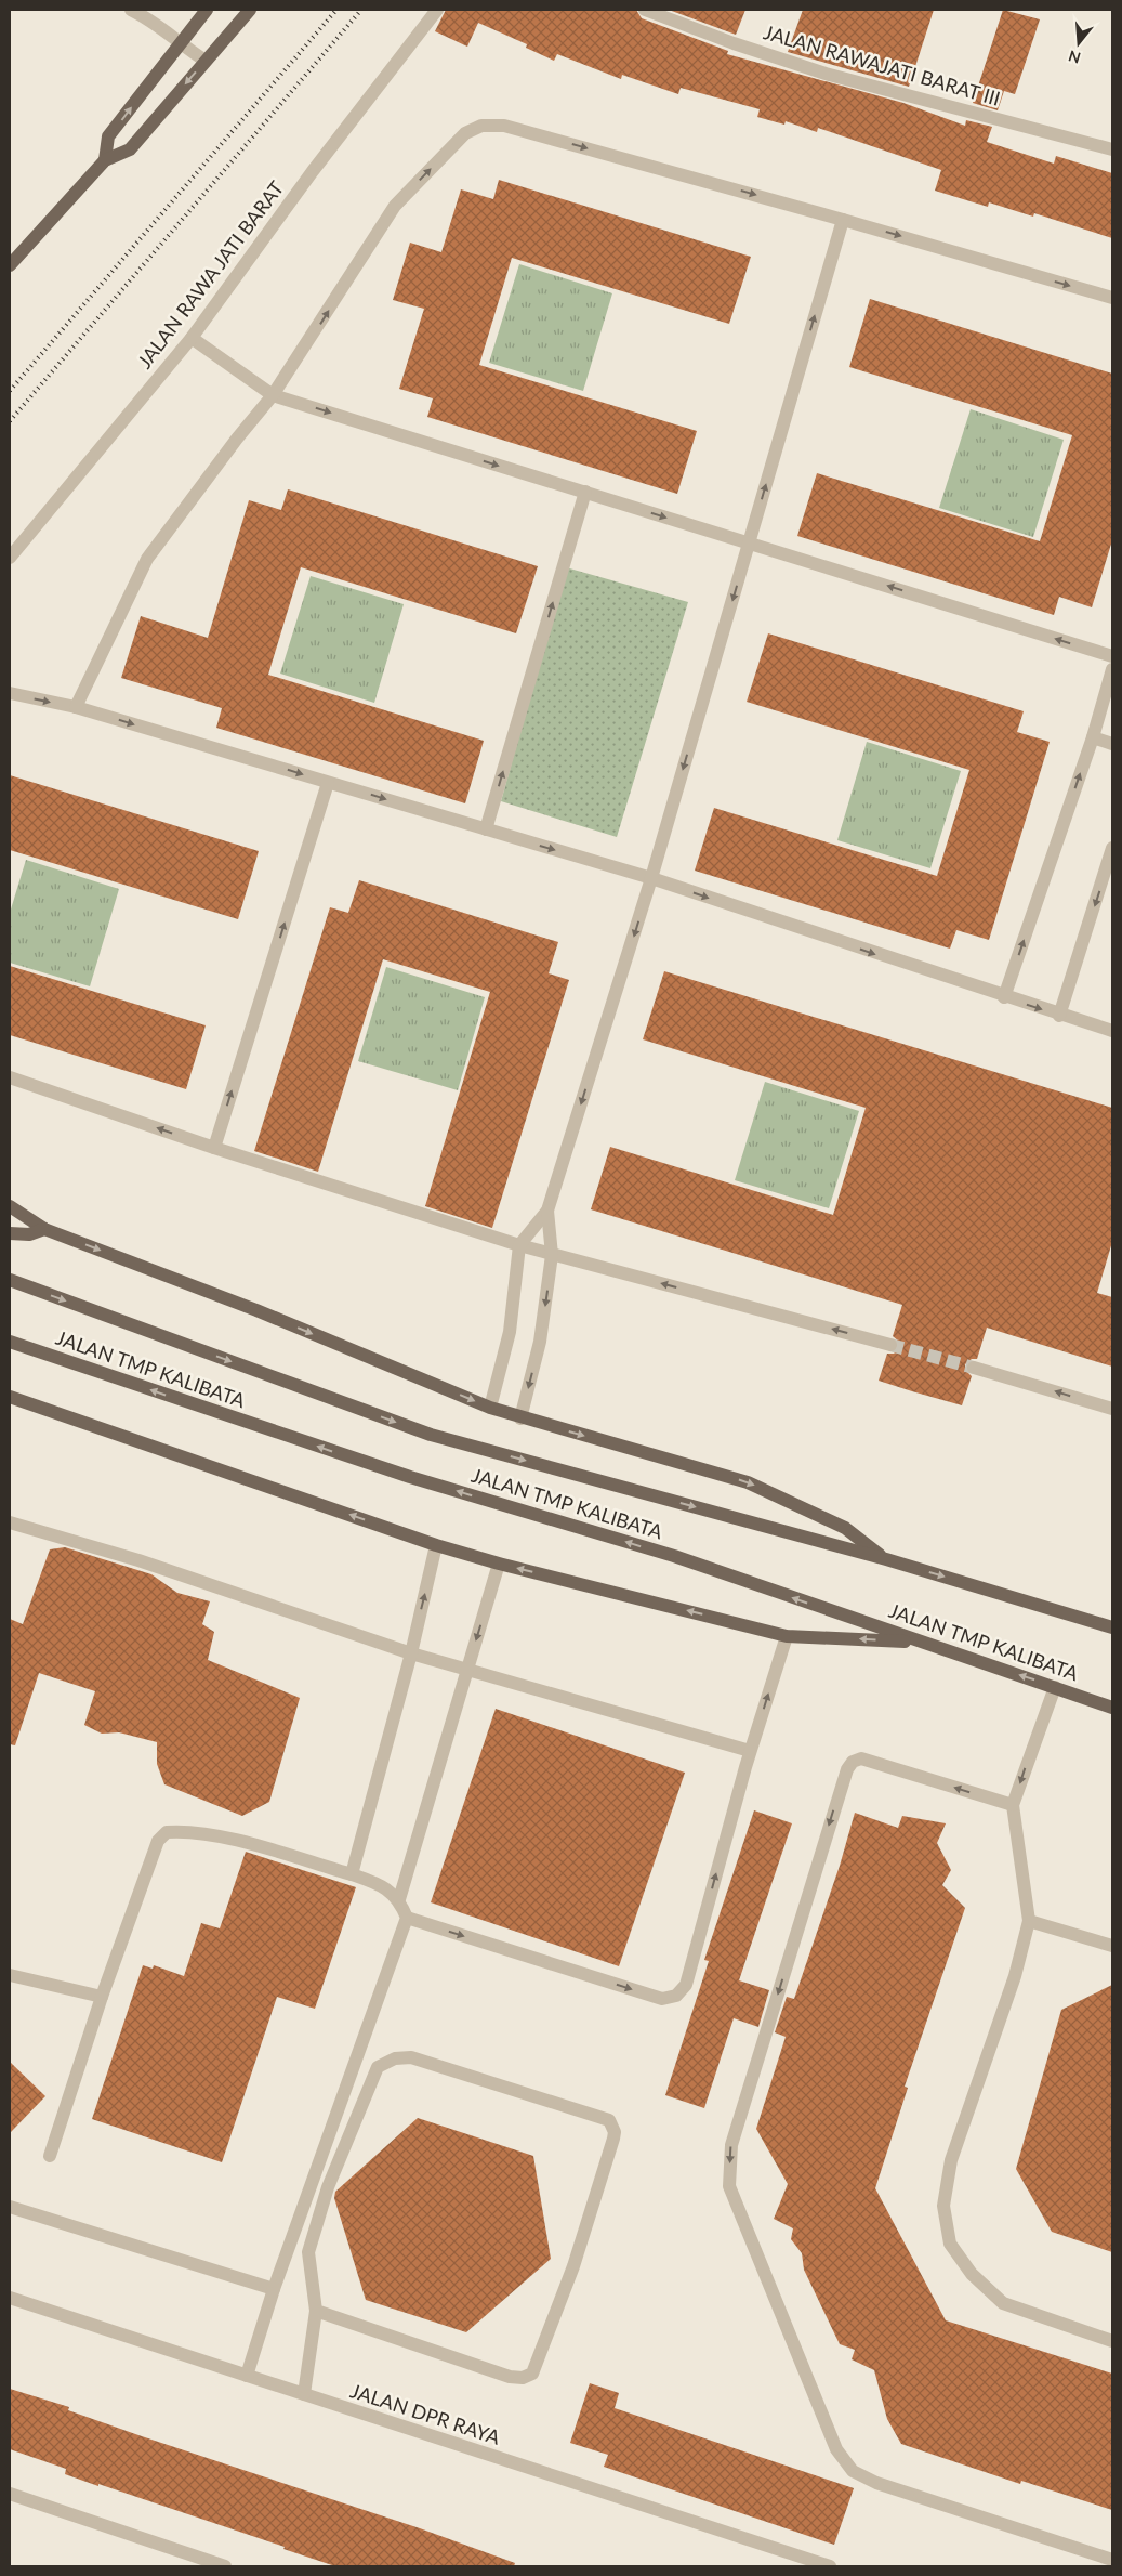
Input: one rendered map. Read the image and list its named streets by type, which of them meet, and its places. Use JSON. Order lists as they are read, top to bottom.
{
  "streets": {
    "main road": ["JALAN TMP KALIBATA"],
    "street": ["JALAN RAWAJATI BARAT III", "JALAN RAWA JATI BARAT", "JALAN DPR RAYA"]
  },
  "north": "bottom"
}
